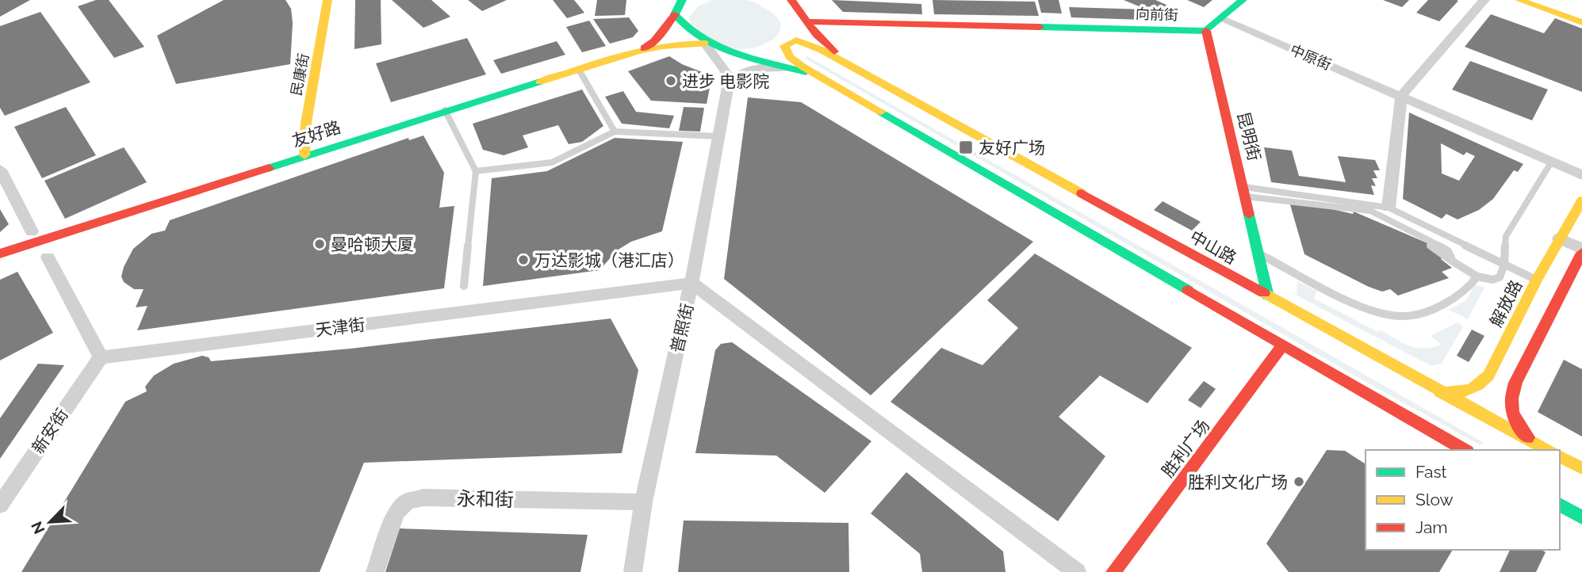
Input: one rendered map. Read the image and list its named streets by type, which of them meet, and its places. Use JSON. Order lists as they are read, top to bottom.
{
  "streets": {
    "main road": [
      "向前街",
      "民康街",
      "友好路",
      "昆明街",
      "中山路",
      "解放路",
      "胜利广场"
    ],
    "street": [
      "中原街",
      "天津街",
      "普照街",
      "新安街",
      "永和街"
    ]
  },
  "crossings": [
    ["向前街", "昆明街"],
    ["民康街", "友好路"],
    ["昆明街", "中山路"],
    ["中山路", "解放路"],
    ["天津街", "普照街"],
    ["天津街", "新安街"],
    ["普照街", "永和街"]
  ],
  "places": {
    "other": [
      "进步 电影院",
      "曼哈顿大厦",
      "万达影城（港汇店）",
      "胜利文化广场"
    ],
    "transit": ["友好广场"]
  },
  "legend": ["Fast", "Slow", "Jam"],
  "north": "bottom left"
}
